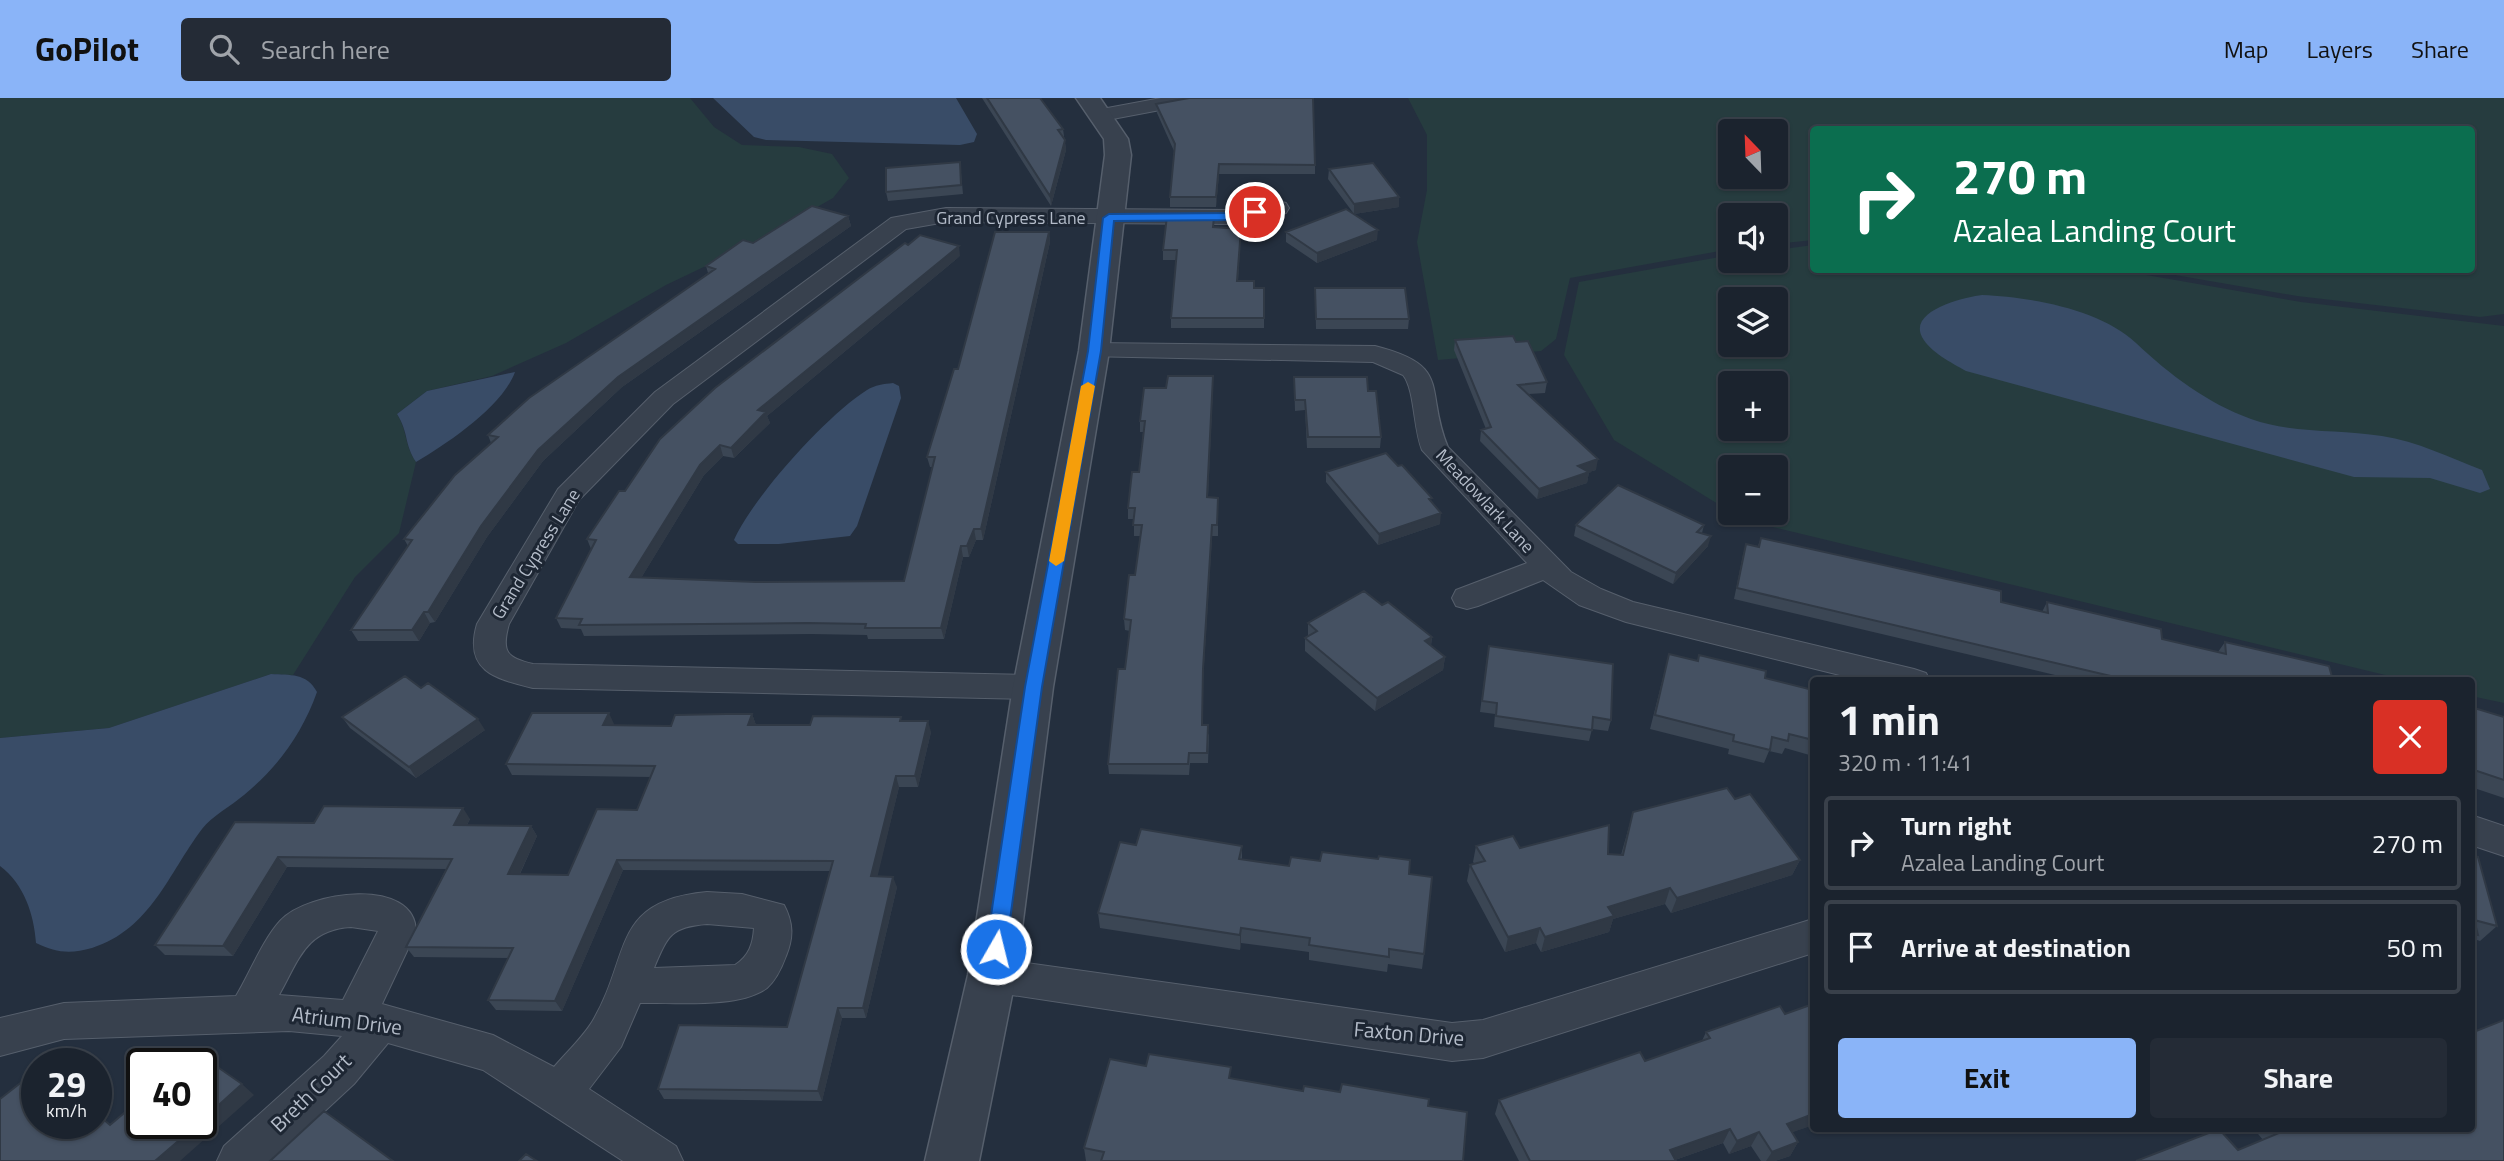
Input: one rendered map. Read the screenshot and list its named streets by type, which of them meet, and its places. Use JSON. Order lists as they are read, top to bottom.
{
  "streets": {
    "street": [
      "Grand Cypress Lane",
      "Meadowlark Lane",
      "Atrium Drive",
      "Faxton Drive",
      "Breth Court"
    ]
  },
  "crossings": [
    ["Atrium Drive", "Breth Court"]
  ],
  "north": "top left",
  "page": {
    "header": "GoPilot",
    "search": "Search here",
    "nav": ["Map", "Layers", "Share"],
    "map_buttons": ["+", "−"],
    "turn": ["270 m", "Azalea Landing Court"],
    "heading": ["1 min", "320 m · 11:41"],
    "list": [
      {
        "name": "Turn right",
        "note": "Azalea Landing Court",
        "value": "270 m"
      },
      {
        "name": "Arrive at destination",
        "value": "50 m"
      }
    ],
    "buttons": ["Exit", "Share"],
    "speed": "29 km/h",
    "limit": "40"
  }
}
